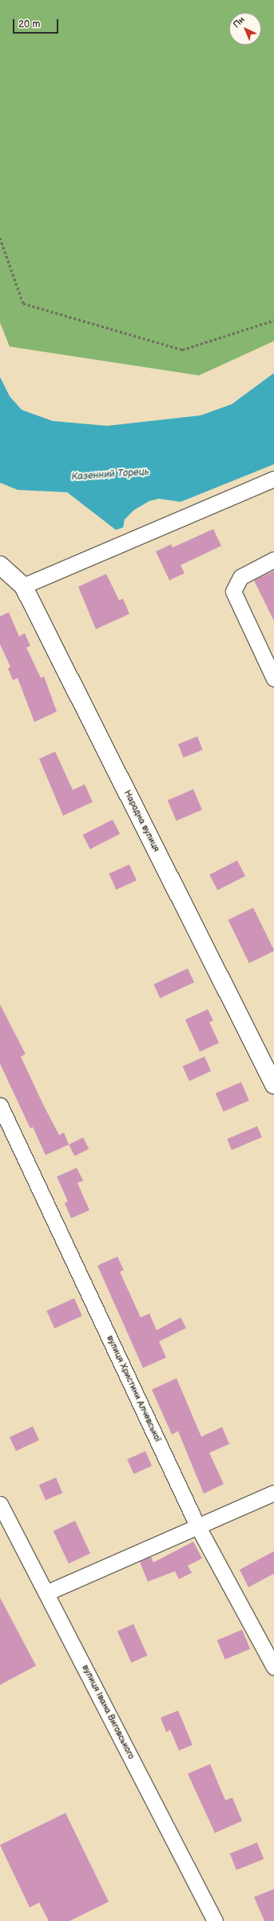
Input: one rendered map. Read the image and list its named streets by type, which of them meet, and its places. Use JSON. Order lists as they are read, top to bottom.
{
  "streets": {
    "street": ["Народна вулиця", "вулиця Христини Алчевської", "вулиця Івана Виговського"]
  },
  "water": ["Казенний Торець"],
  "scale_bar": "20 m",
  "north": "top left"
}
